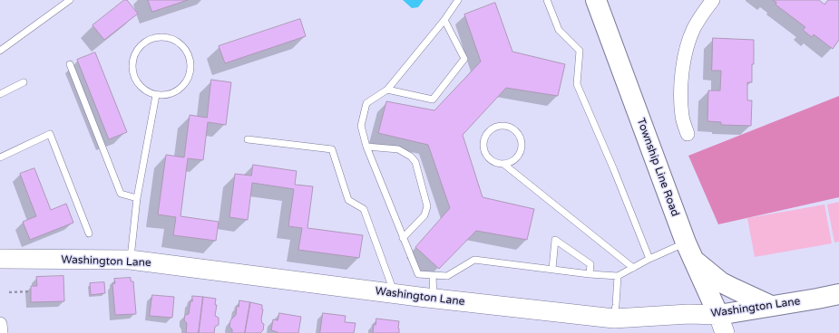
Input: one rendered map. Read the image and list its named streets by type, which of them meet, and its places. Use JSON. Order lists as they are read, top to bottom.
{
  "streets": {
    "main road": ["Township Line Road", "Washington Lane"]
  },
  "crossings": [
    ["Township Line Road", "Washington Lane"]
  ]
}
